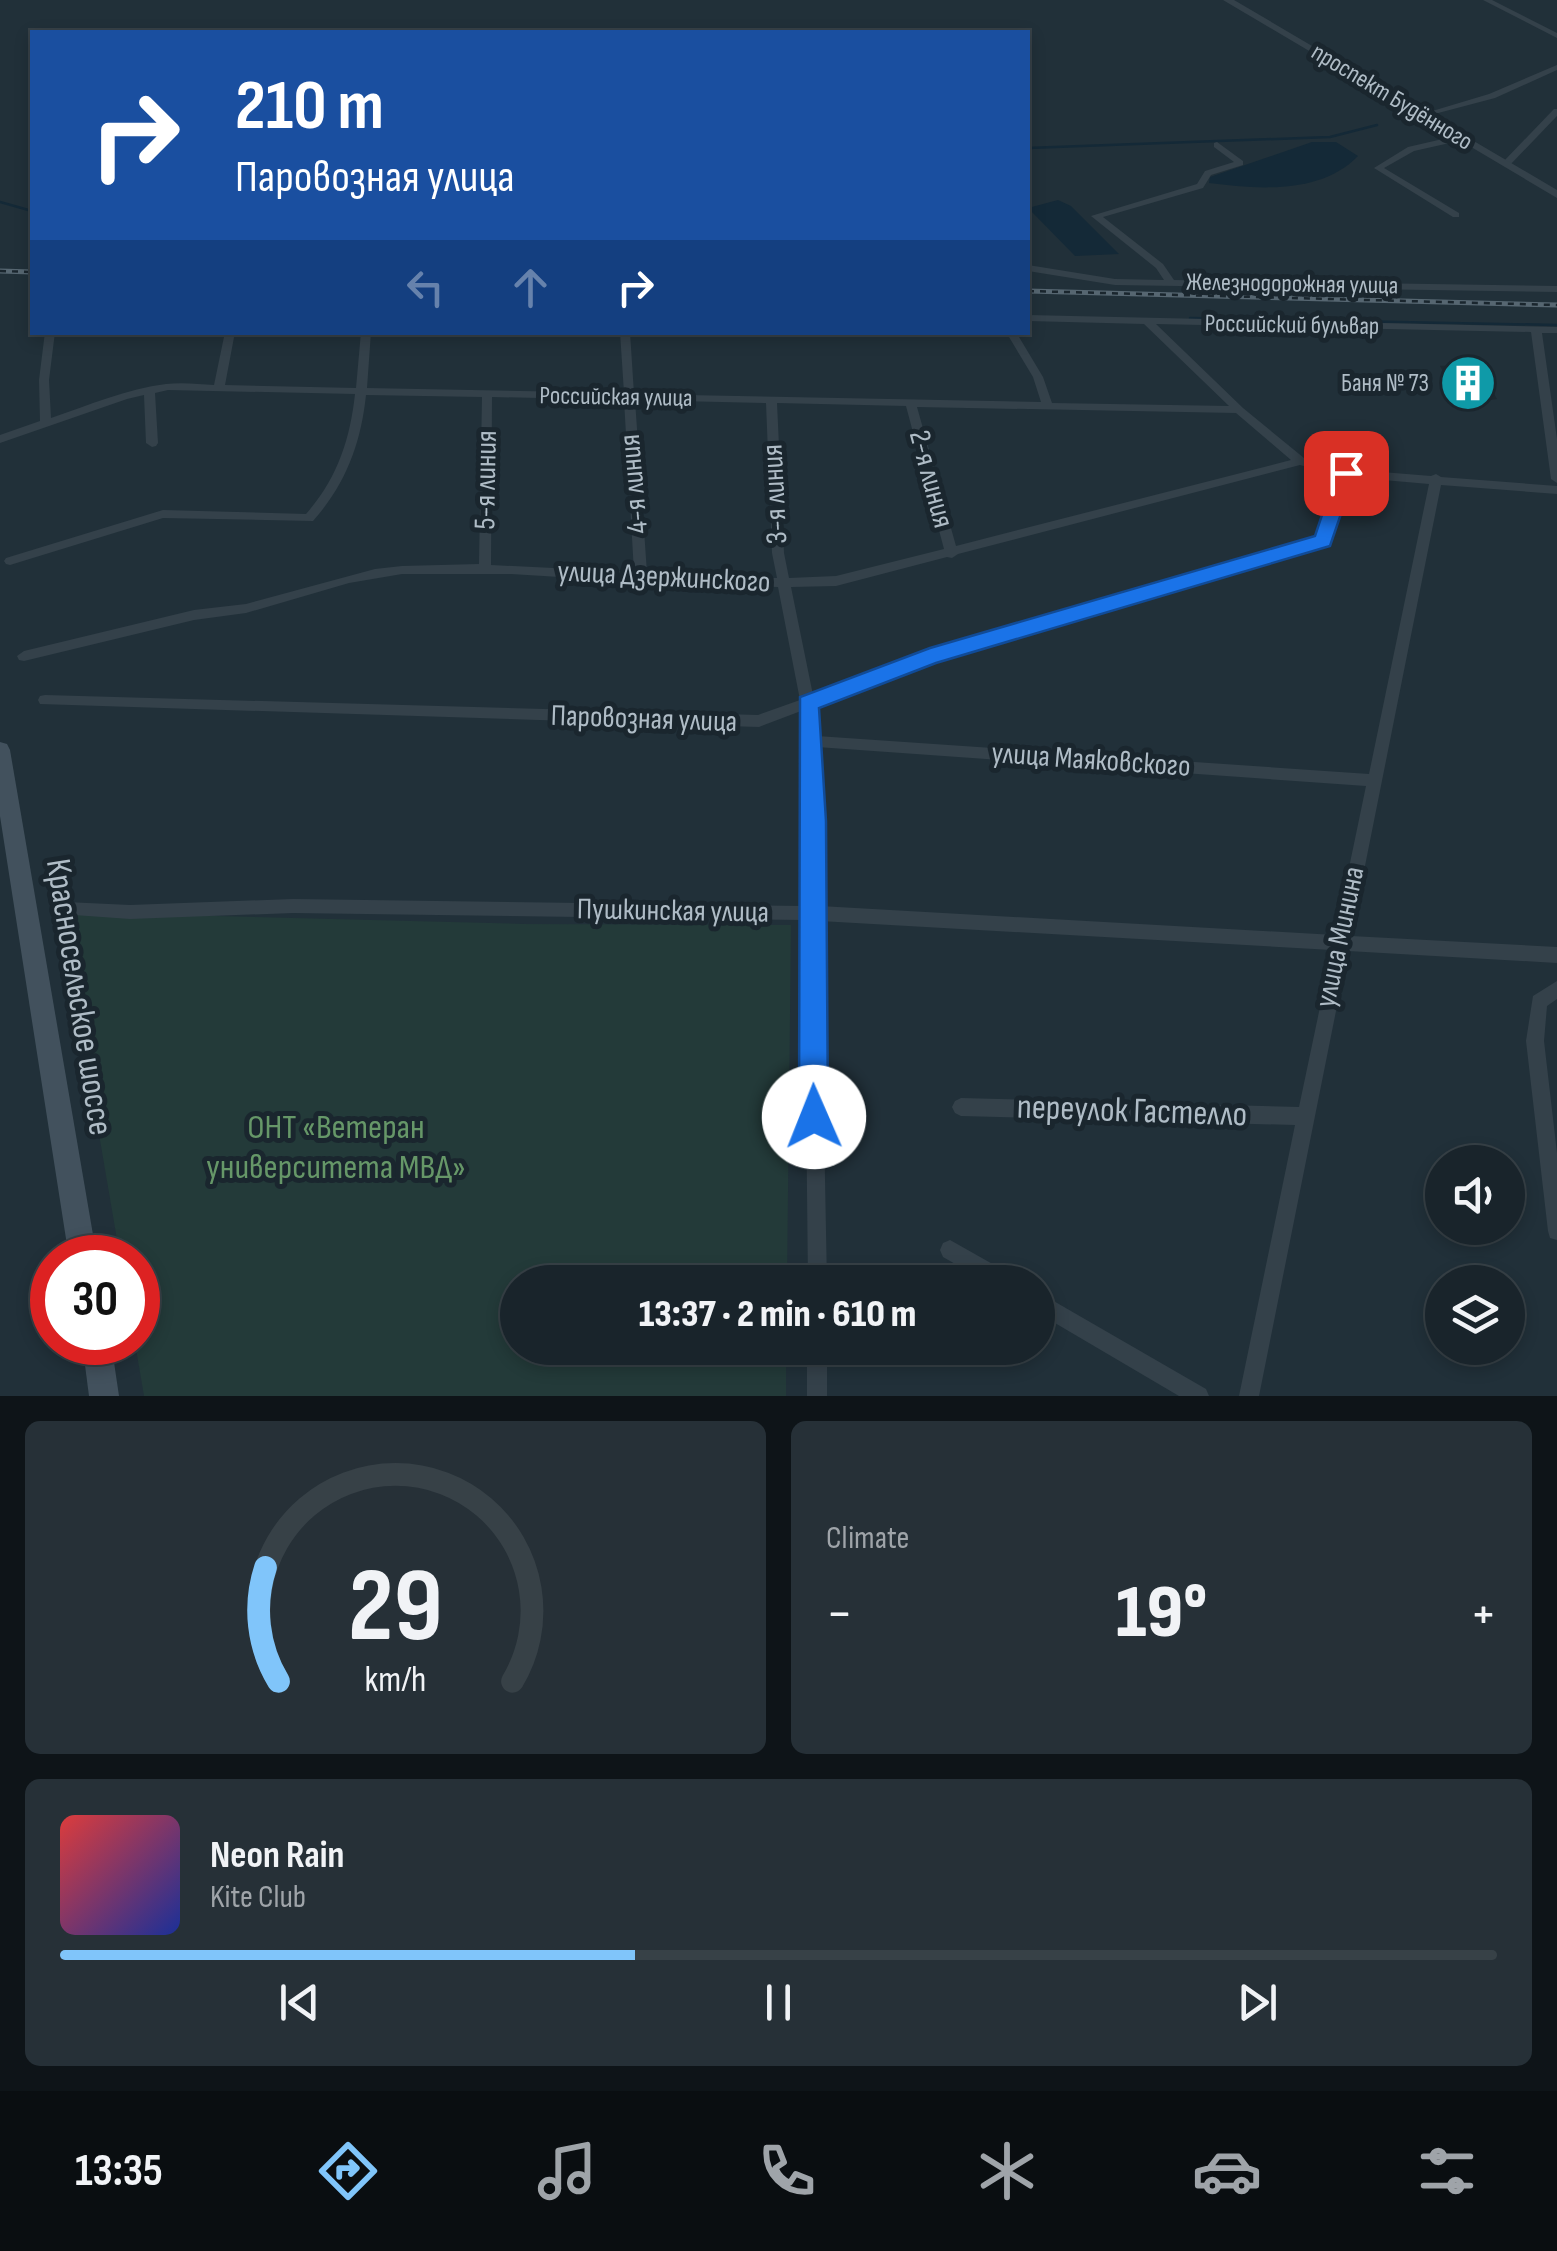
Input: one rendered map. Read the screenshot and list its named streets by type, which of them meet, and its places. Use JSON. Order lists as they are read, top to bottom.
{
  "streets": {
    "main road": ["Красносельское шоссе"],
    "street": [
      "проспект Будённого",
      "Железнодорожная улица",
      "Российский бульвар",
      "Российская улица",
      "2-я линия",
      "5-я линия",
      "4-я линия",
      "3-я линия",
      "улица Дзержинского",
      "Паровозная улица",
      "улица Маяковского",
      "Пушкинская улица",
      "улица Минина",
      "переулок Гастелло"
    ]
  },
  "crossings": [
    ["Российская улица", "2-я линия"],
    ["Российская улица", "5-я линия"],
    ["Российская улица", "4-я линия"],
    ["Российская улица", "3-я линия"],
    ["2-я линия", "улица Дзержинского"],
    ["5-я линия", "улица Дзержинского"],
    ["4-я линия", "улица Дзержинского"],
    ["3-я линия", "улица Дзержинского"],
    ["3-я линия", "Паровозная улица"],
    ["3-я линия", "улица Маяковского"],
    ["3-я линия", "Пушкинская улица"],
    ["улица Маяковского", "улица Минина"],
    ["Пушкинская улица", "улица Минина"],
    ["улица Минина", "переулок Гастелло"]
  ],
  "parks": ["ОНТ «Ветеран университета МВД»"],
  "places": {
    "building": ["Баня № 73"]
  },
  "page": {
    "turn": ["210 m", "Паровозная улица"],
    "limit": "30",
    "trip": "13:37 · 2 min · 610 m",
    "tile": "Climate",
    "heat": ["−", "19°", "+"],
    "song": ["Neon Rain", "Kite Club"],
    "tabs": "13:35",
    "gauge": ["29", "km/h"]
  }
}
